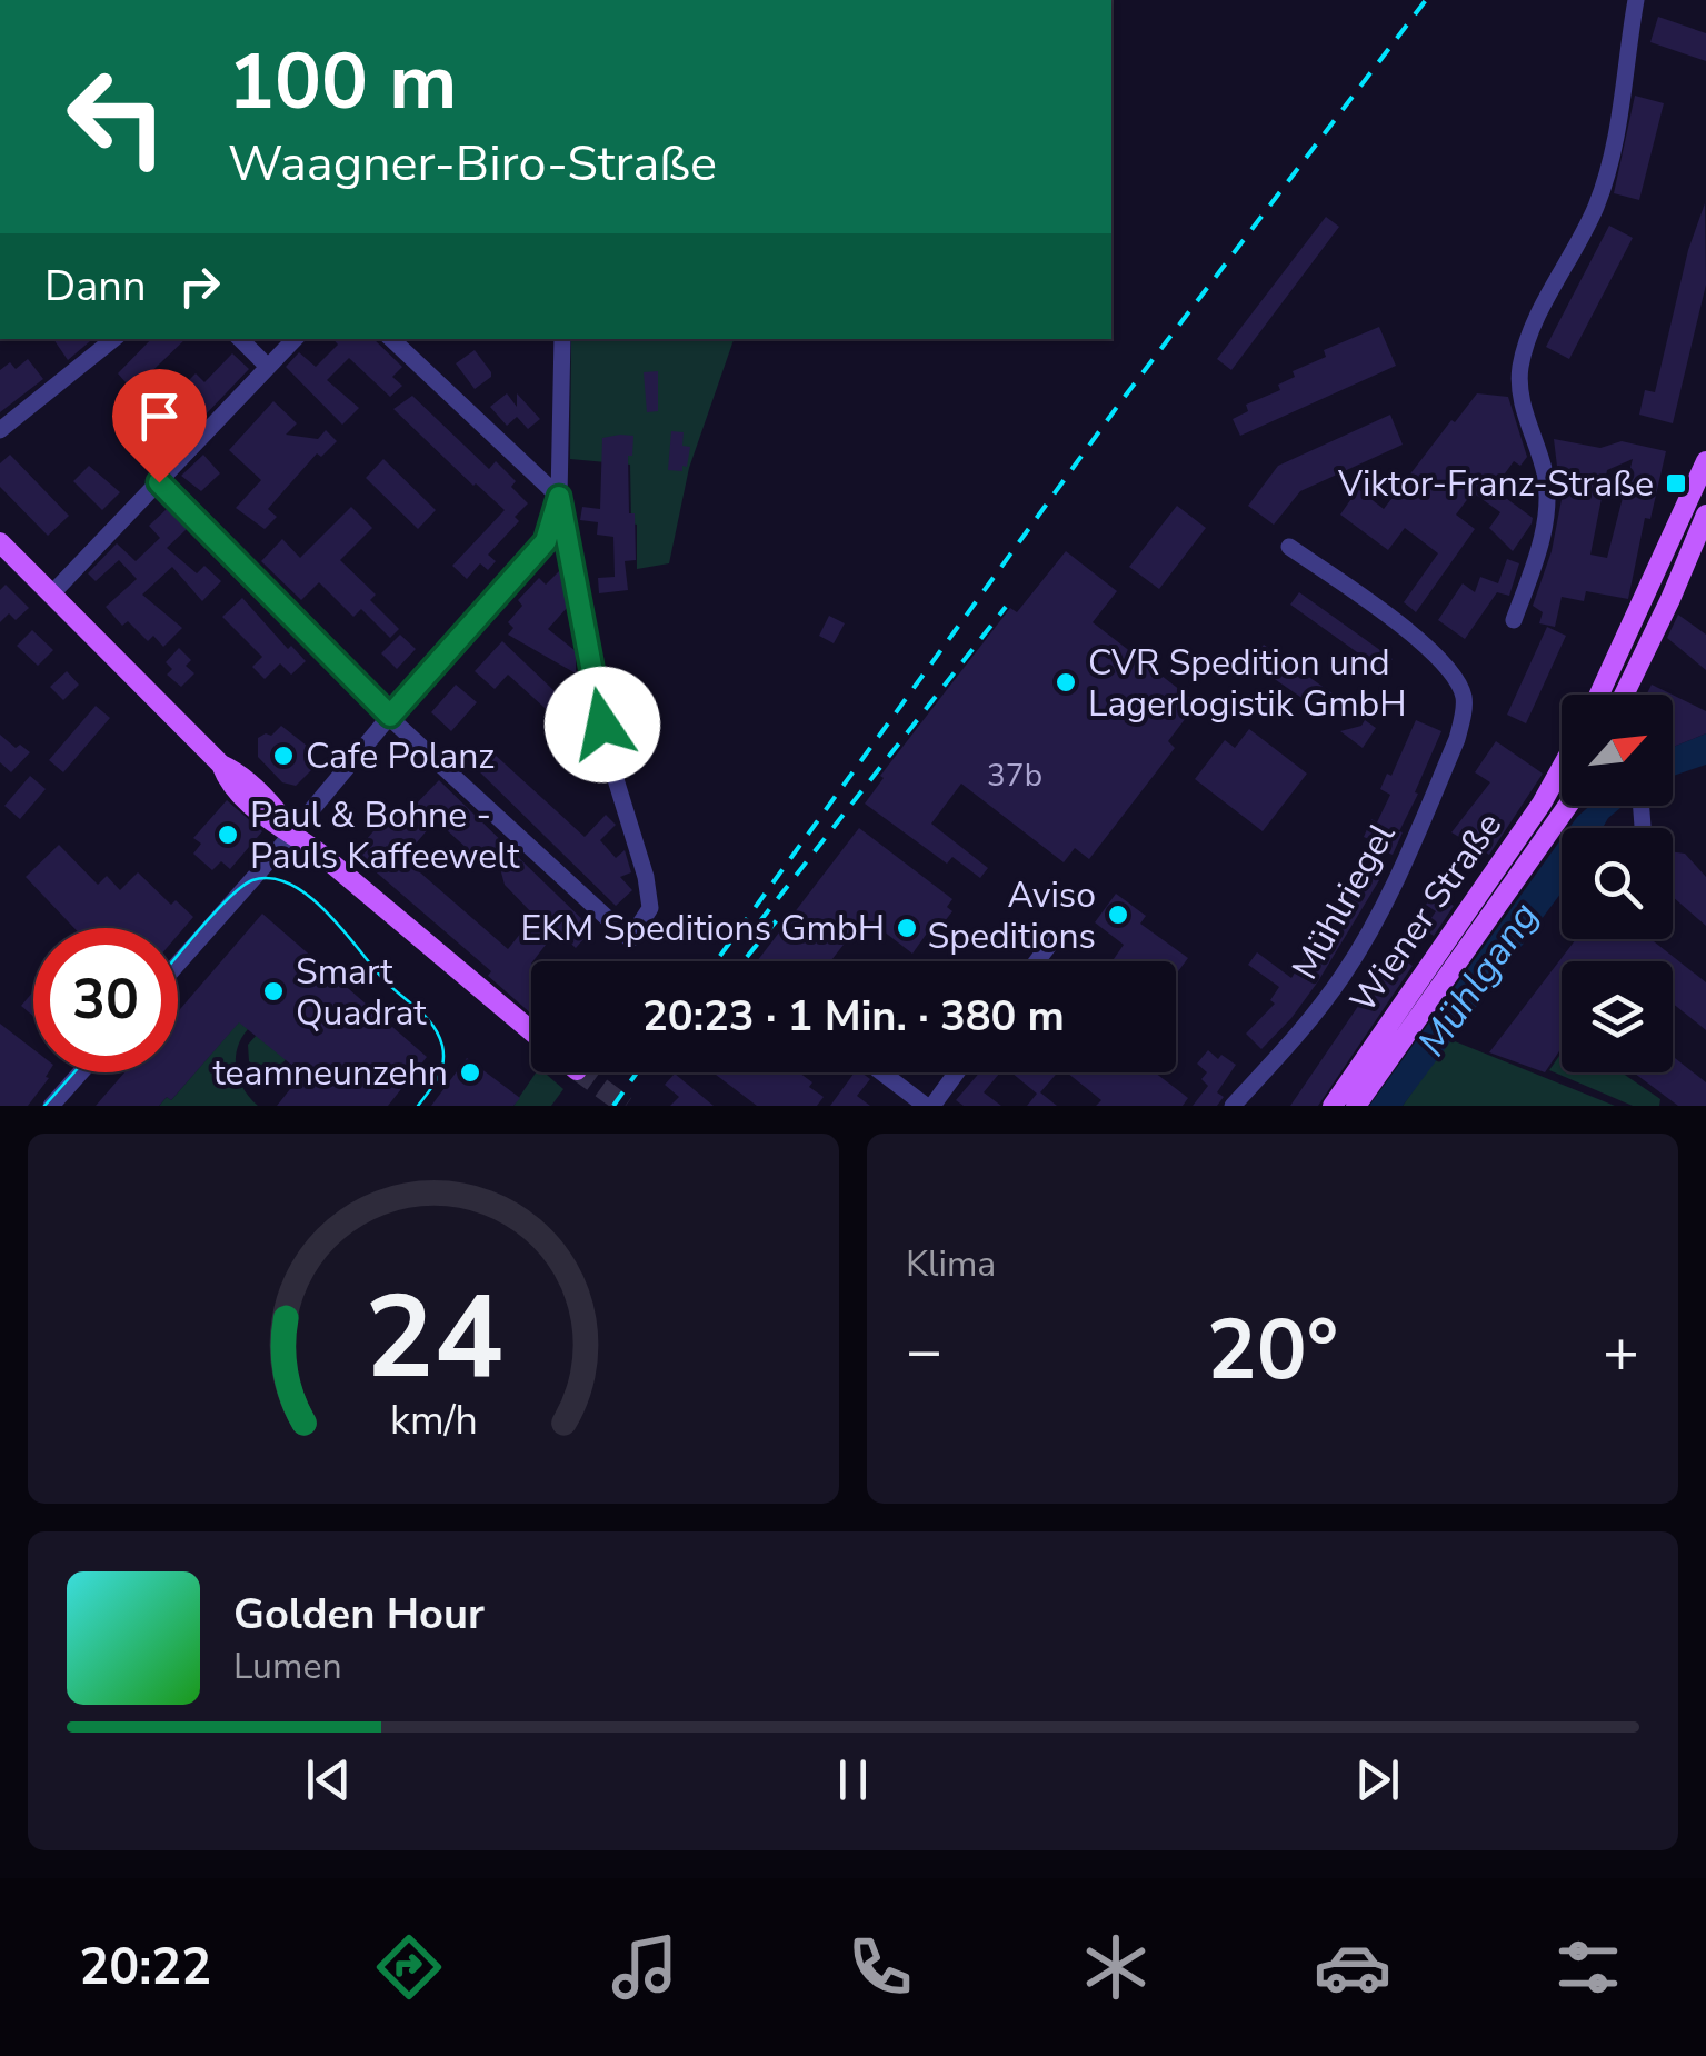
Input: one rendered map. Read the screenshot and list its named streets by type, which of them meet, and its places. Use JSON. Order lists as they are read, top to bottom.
{
  "streets": {
    "main road": ["Wiener Straße"],
    "street": ["Mühlriegel"]
  },
  "water": ["Mühlgang"],
  "places": {
    "transit": ["Viktor-Franz-Straße"],
    "other": [
      "CVR Spedition und Lagerlogistik GmbH",
      "Cafe Polanz",
      "Paul & Bohne - Pauls Kaffeewelt",
      "Aviso Speditions",
      "EKM Speditions GmbH",
      "Smart Quadrat",
      "teamneunzehn"
    ]
  },
  "house_numbers": ["37b"],
  "north": "top right",
  "page": {
    "turn": ["100 m", "Waagner-Biro-Straße"],
    "then": "Dann",
    "limit": "30",
    "trip": "20:23 · 1 Min. · 380 m",
    "tile": "Klima",
    "heat": ["−", "20°", "+"],
    "song": ["Golden Hour", "Lumen"],
    "tabs": "20:22",
    "gauge": ["24", "km/h"]
  }
}
